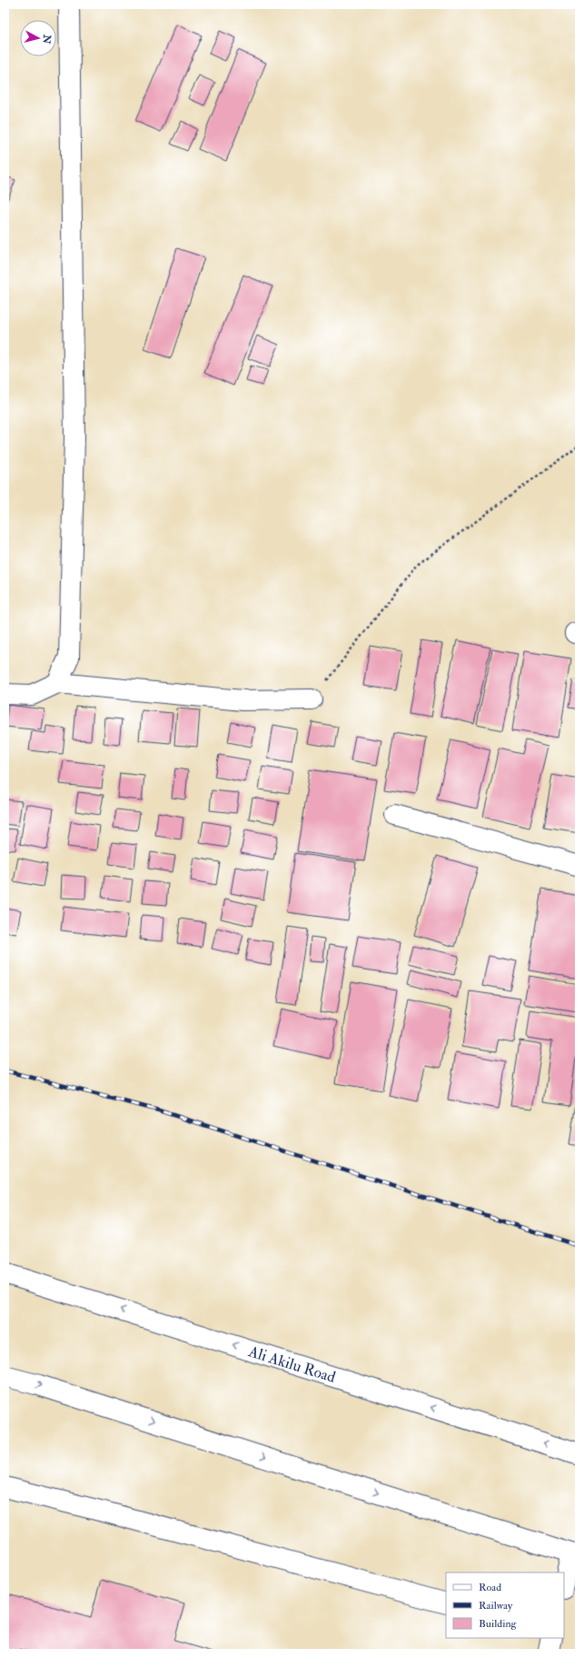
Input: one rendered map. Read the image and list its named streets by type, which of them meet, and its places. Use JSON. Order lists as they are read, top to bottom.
{
  "streets": {
    "street": ["Ali Akilu Road"]
  },
  "legend": ["Road", "Railway", "Building"],
  "north": "right"
}
